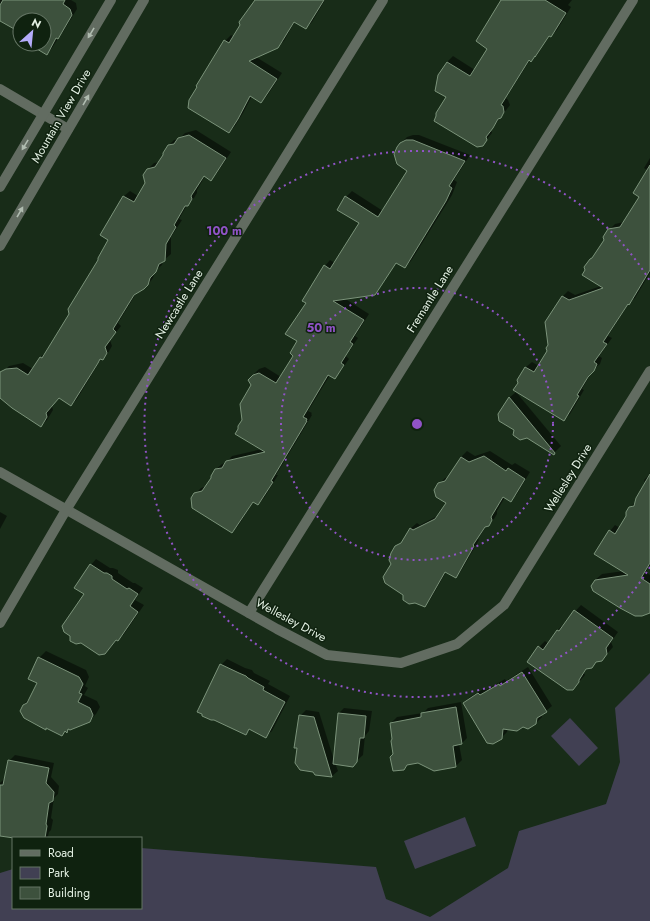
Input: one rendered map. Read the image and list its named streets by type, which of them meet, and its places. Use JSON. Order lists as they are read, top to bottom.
{
  "streets": {
    "street": [
      "Mountain View Drive",
      "Fremantle Lane",
      "Newcastle Lane",
      "Wellesley Drive"
    ]
  },
  "crossings": [
    ["Fremantle Lane", "Wellesley Drive"],
    ["Newcastle Lane", "Wellesley Drive"]
  ],
  "legend": ["Road", "Park", "Building"],
  "north": "top right",
  "rings": ["100 m", "50 m"]
}
